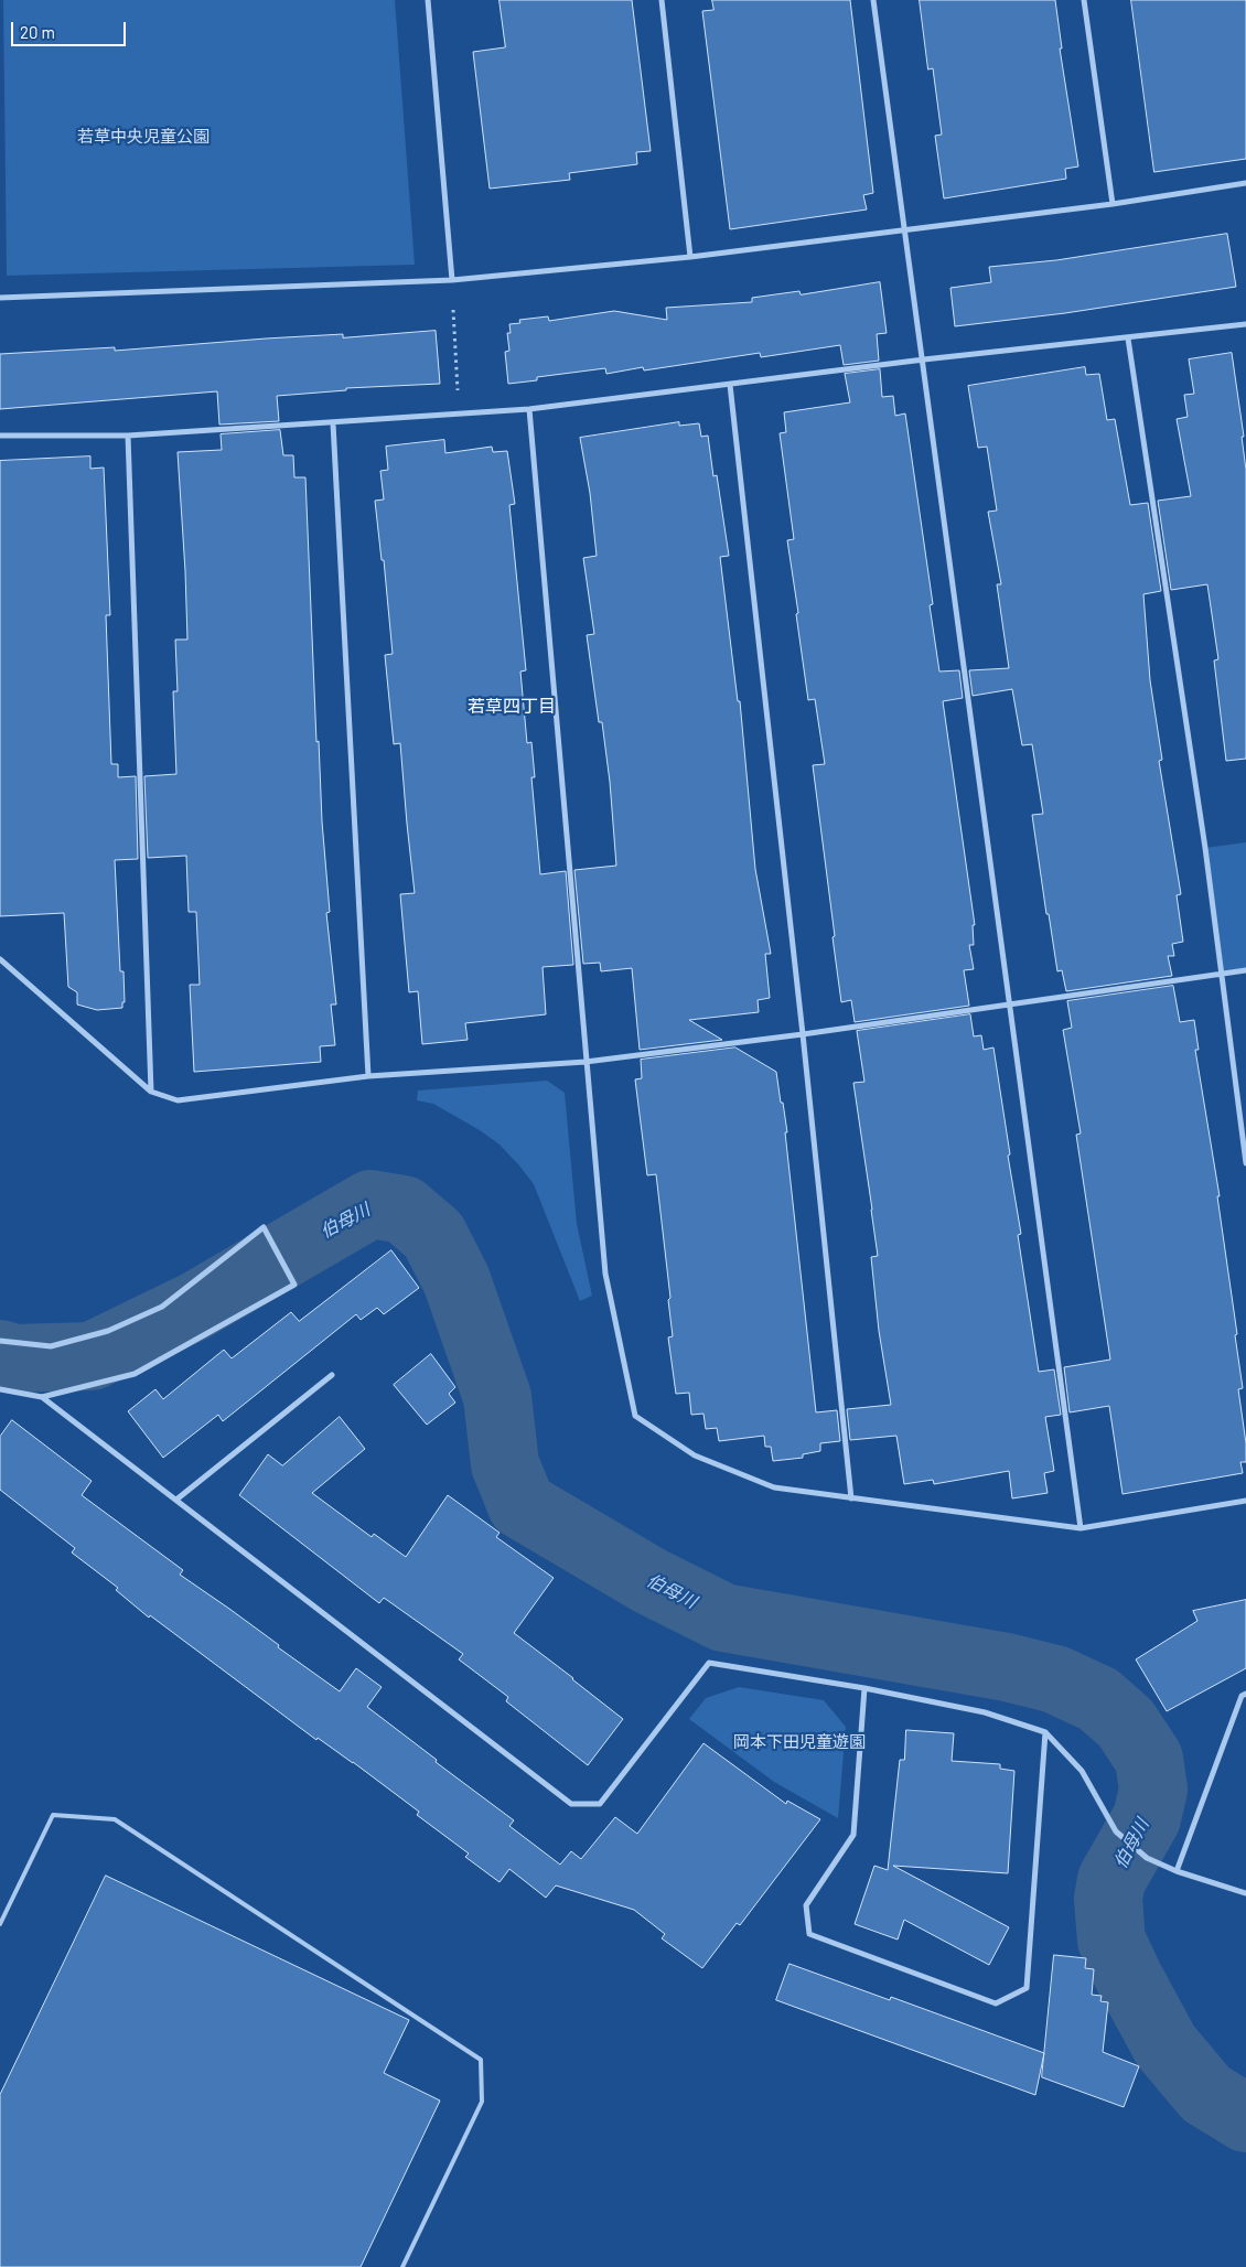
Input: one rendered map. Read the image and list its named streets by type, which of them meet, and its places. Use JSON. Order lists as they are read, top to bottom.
{
  "districts": ["若草四丁目"],
  "water": ["伯母川"],
  "parks": ["若草中央児童公園", "岡本下田児童遊園"],
  "scale_bar": "20 m"
}
